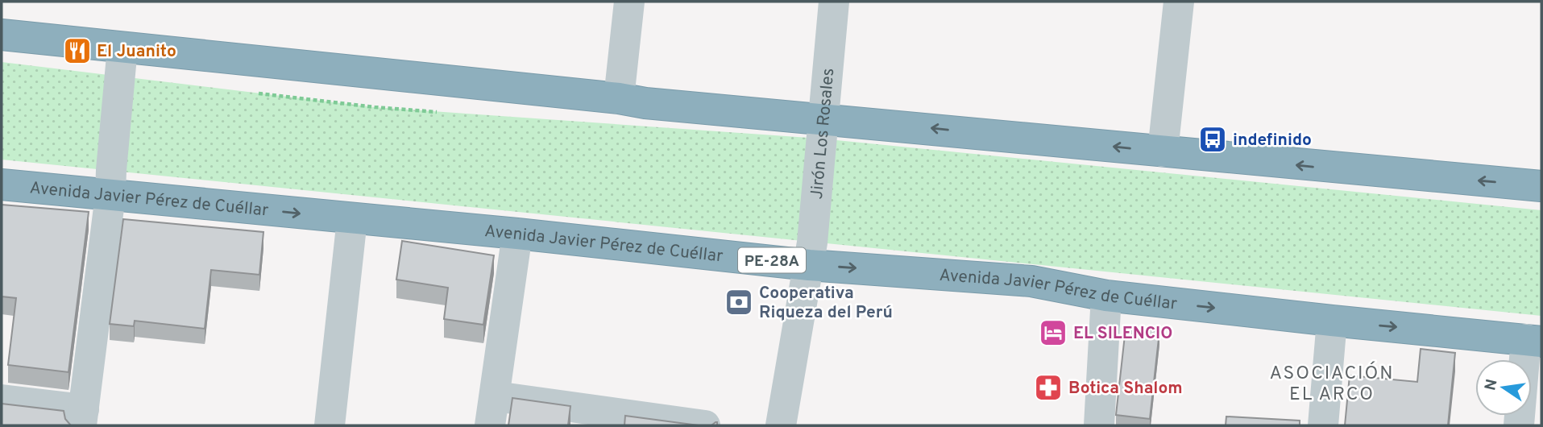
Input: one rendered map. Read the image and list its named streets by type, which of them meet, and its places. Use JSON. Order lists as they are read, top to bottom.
{
  "streets": {
    "highway": ["Avenida Javier Pérez de Cuéllar", "PE-28A"],
    "street": ["Jirón Los Rosales"]
  },
  "crossings": [
    ["Jirón Los Rosales", "Avenida Javier Pérez de Cuéllar"]
  ],
  "districts": ["ASOCIACIÓN EL ARCO"],
  "places": {
    "restaurant": ["El Juanito"],
    "bus stop": ["indefinido"],
    "bank": ["Cooperativa Riqueza del Perú"],
    "hotel": ["EL SILENCIO"],
    "pharmacy": ["Botica Shalom"]
  },
  "north": "left"
}
